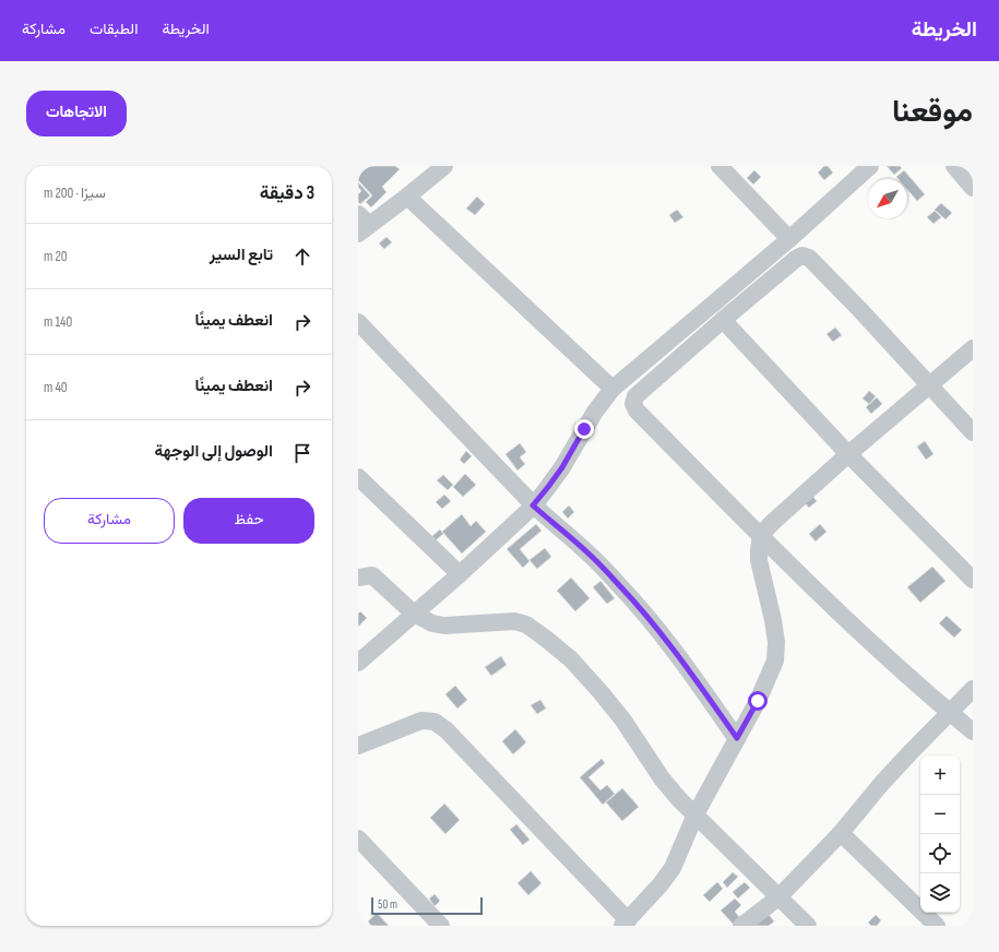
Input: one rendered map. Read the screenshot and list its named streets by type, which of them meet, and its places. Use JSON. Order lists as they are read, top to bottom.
{
  "scale_bar": "50 m",
  "north": "bottom left",
  "page": {
    "header": "الخريطة",
    "nav": ["الخريطة", "الطبقات", "مشاركة"],
    "title": "موقعنا",
    "buttons": [
      "الاتجاهات",
      ["حفظ", "مشاركة"]
    ],
    "heading": ["3 دقيقة", "سيرًا · 200 m"],
    "list": [
      ["تابع السير", "20 m"],
      ["انعطف يمينًا", "140 m"],
      ["انعطف يمينًا", "40 m"],
      "الوصول إلى الوجهة"
    ],
    "map_buttons": ["+", "−"],
    "scale": "50 m"
  }
}
